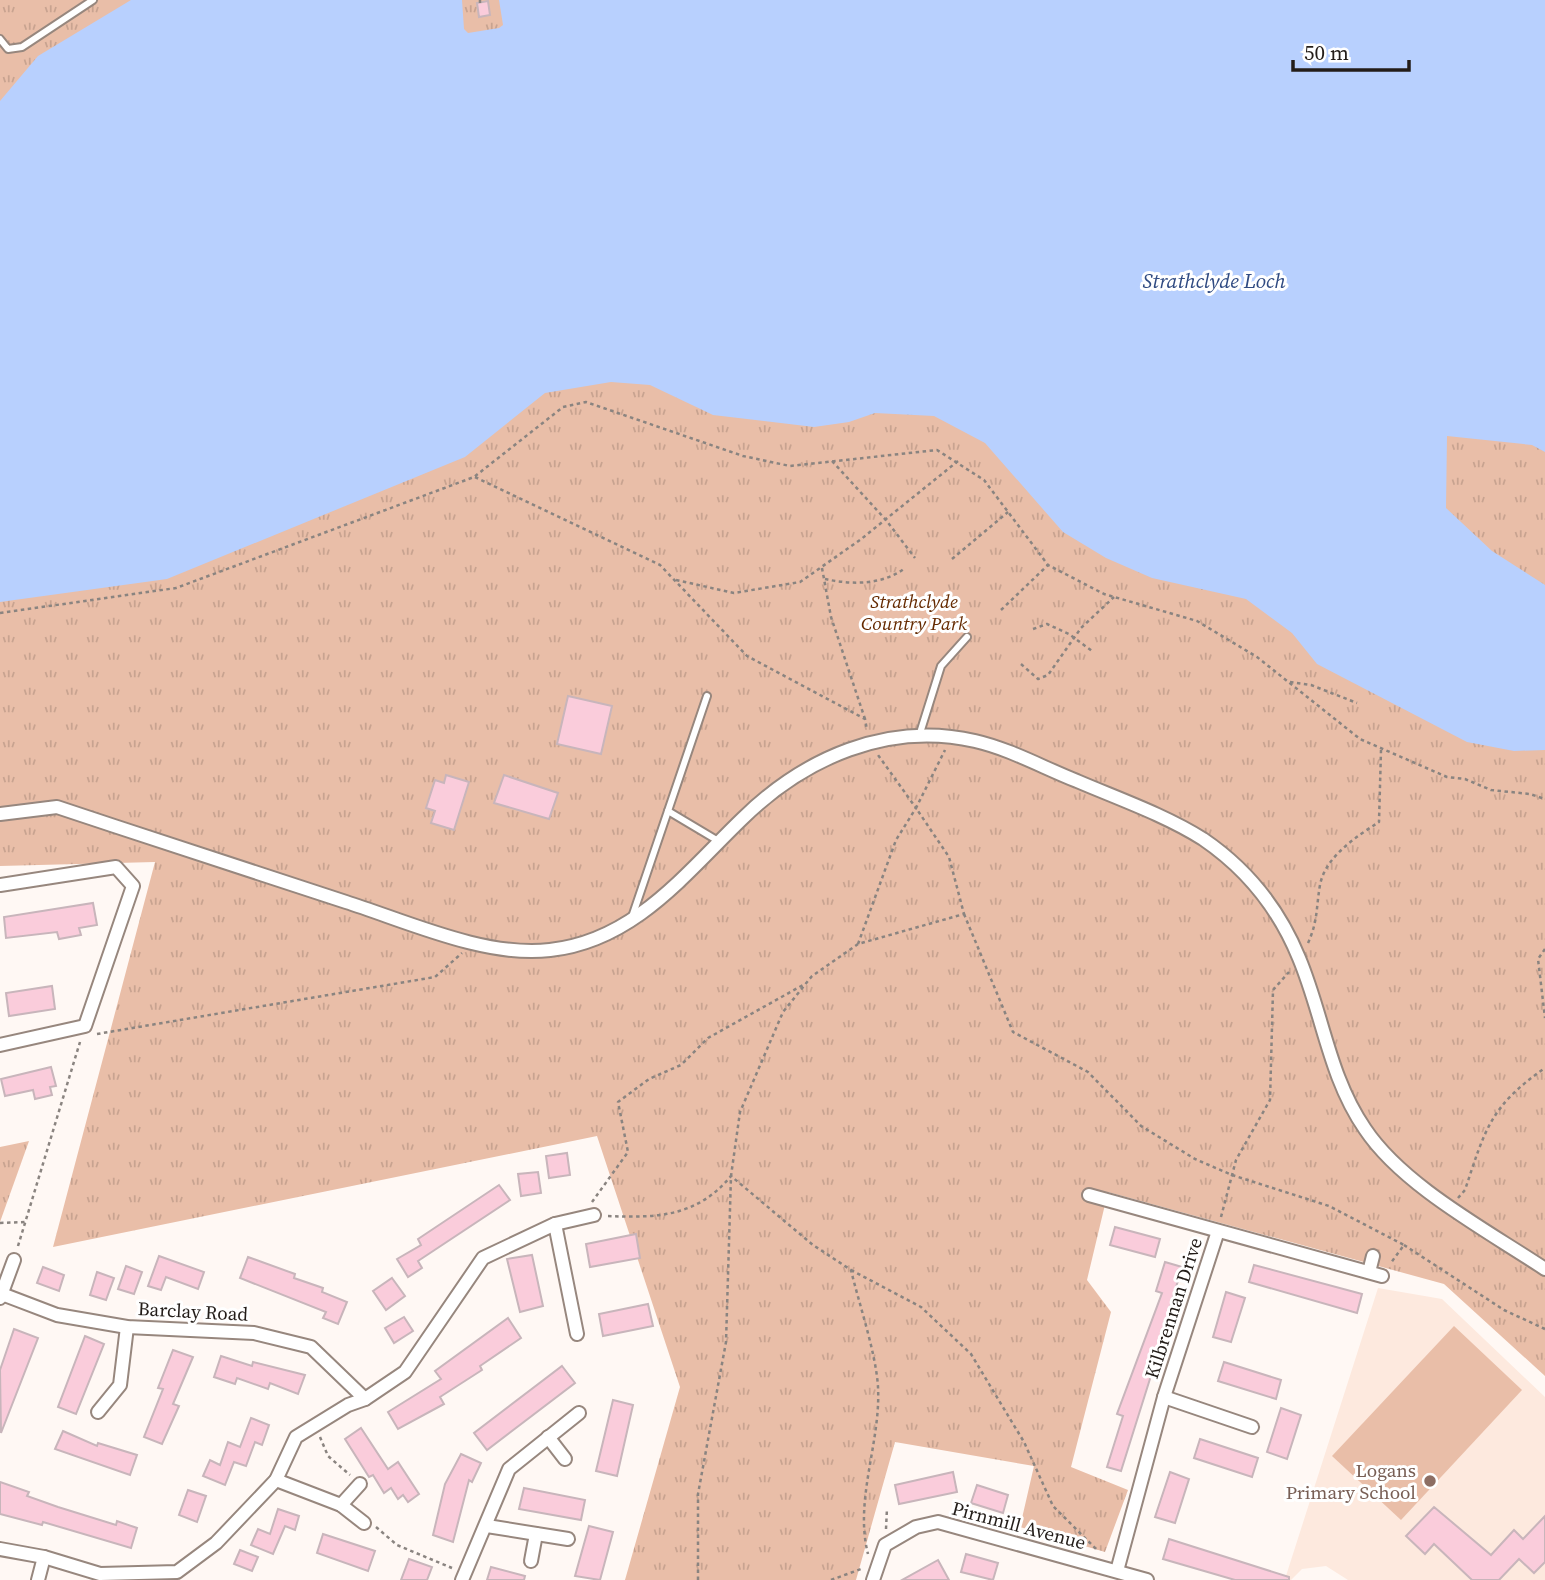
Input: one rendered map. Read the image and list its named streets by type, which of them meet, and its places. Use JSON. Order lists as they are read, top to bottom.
{
  "streets": {
    "street": ["Kilbrennan Drive", "Barclay Road", "Pirnmill Avenue"]
  },
  "crossings": [
    ["Kilbrennan Drive", "Pirnmill Avenue"]
  ],
  "water": ["Strathclyde Loch"],
  "parks": ["Strathclyde Country Park"],
  "places": ["Logans Primary School"],
  "scale_bar": "50 m"
}
